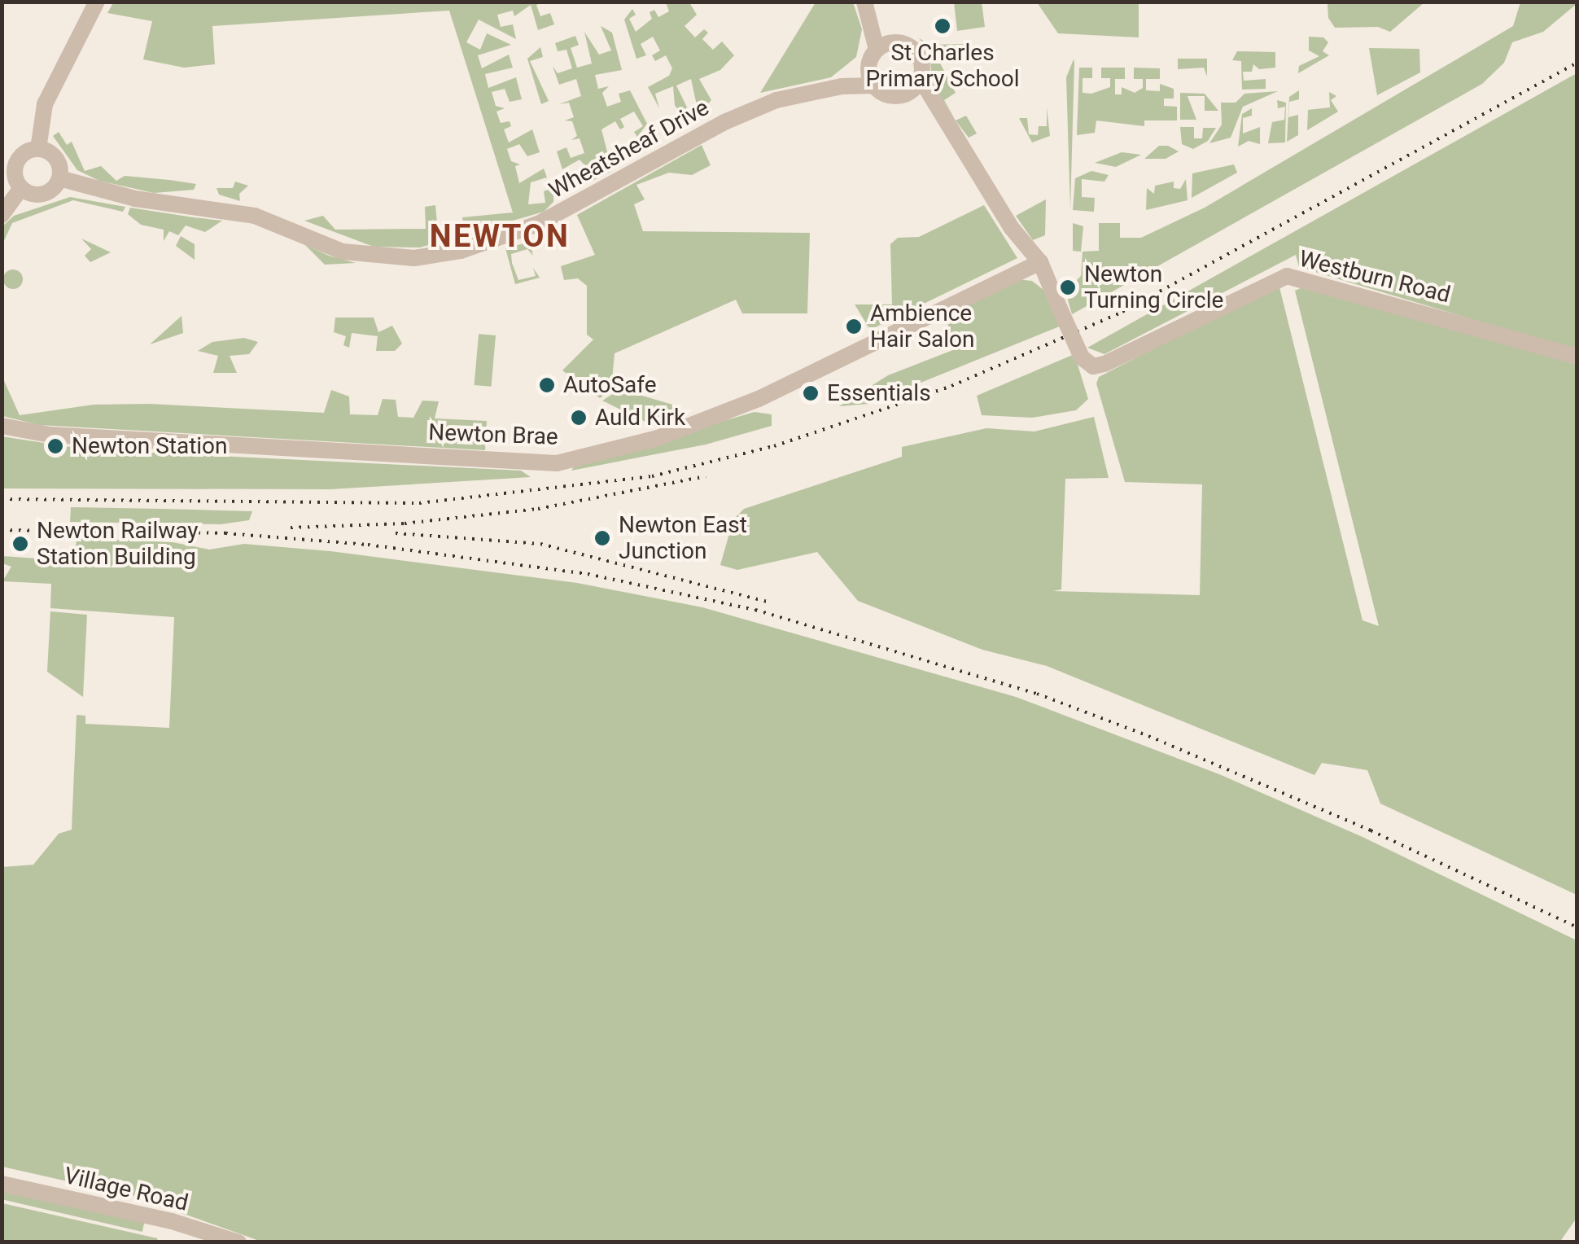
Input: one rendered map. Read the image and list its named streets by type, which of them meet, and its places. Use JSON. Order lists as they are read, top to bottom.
{
  "streets": {
    "street": [
      "Wheatsheaf Drive",
      "Westburn Road",
      "Newton Brae",
      "Village Road"
    ]
  },
  "crossings": [
    ["Westburn Road", "Newton Brae"]
  ],
  "districts": ["NEWTON"],
  "places": [
    "St Charles Primary School",
    "Newton Turning Circle",
    "Ambience Hair Salon",
    "AutoSafe",
    "Essentials",
    "Auld Kirk",
    "Newton Station",
    "Newton East Junction",
    "Newton Railway Station Building"
  ]
}
